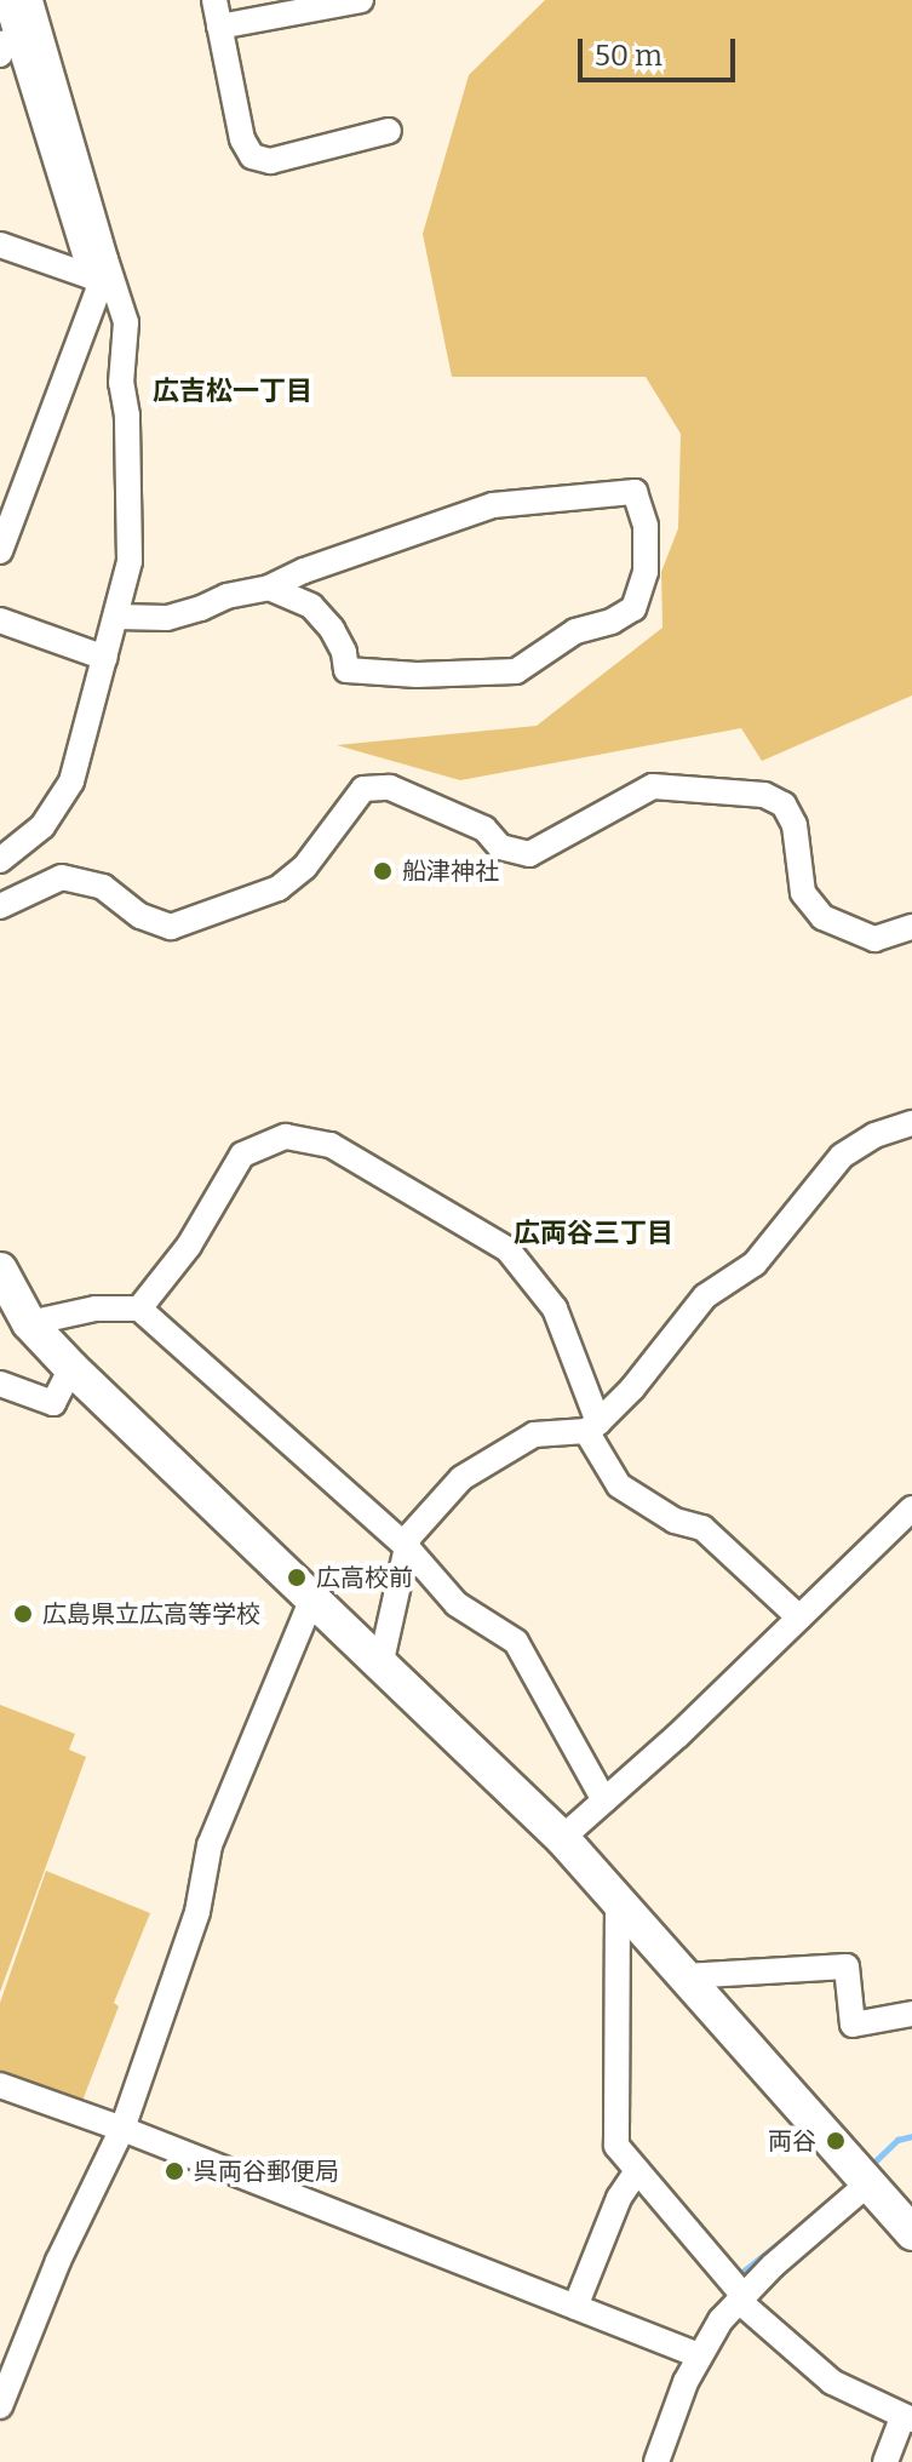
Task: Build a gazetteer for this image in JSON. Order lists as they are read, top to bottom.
{
  "districts": ["広吉松一丁目", "広両谷三丁目"],
  "places": [
    "船津神社",
    "広高校前",
    "広島県立広高等学校",
    "両谷",
    "呉両谷郵便局"
  ],
  "scale_bar": "50 m"
}
